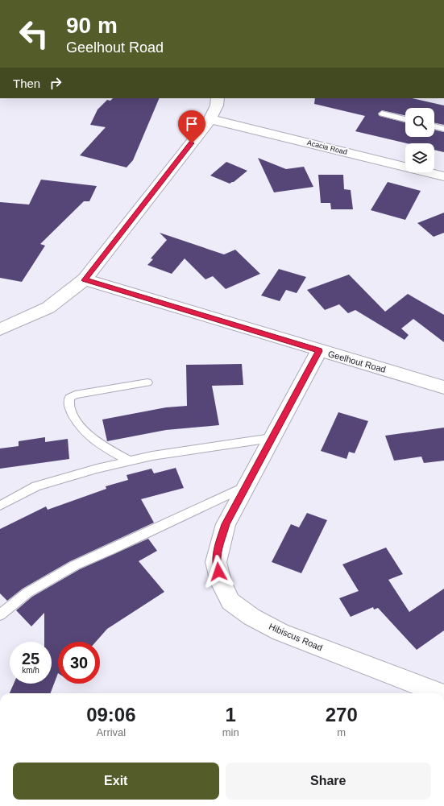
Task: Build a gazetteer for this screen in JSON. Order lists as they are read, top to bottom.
{
  "streets": {
    "street": ["Acacia Road", "Geelhout Road", "Hibiscus Road"]
  },
  "crossings": [
    ["Geelhout Road", "Hibiscus Road"]
  ],
  "page": {
    "turn": ["90 m", "Geelhout Road"],
    "then": "Then",
    "speed": "25 km/h",
    "limit": "30",
    "eta": [
      "09:06",
      "Arrival",
      "1",
      "min",
      "270",
      "m"
    ],
    "buttons": ["Exit", "Share"]
  }
}
